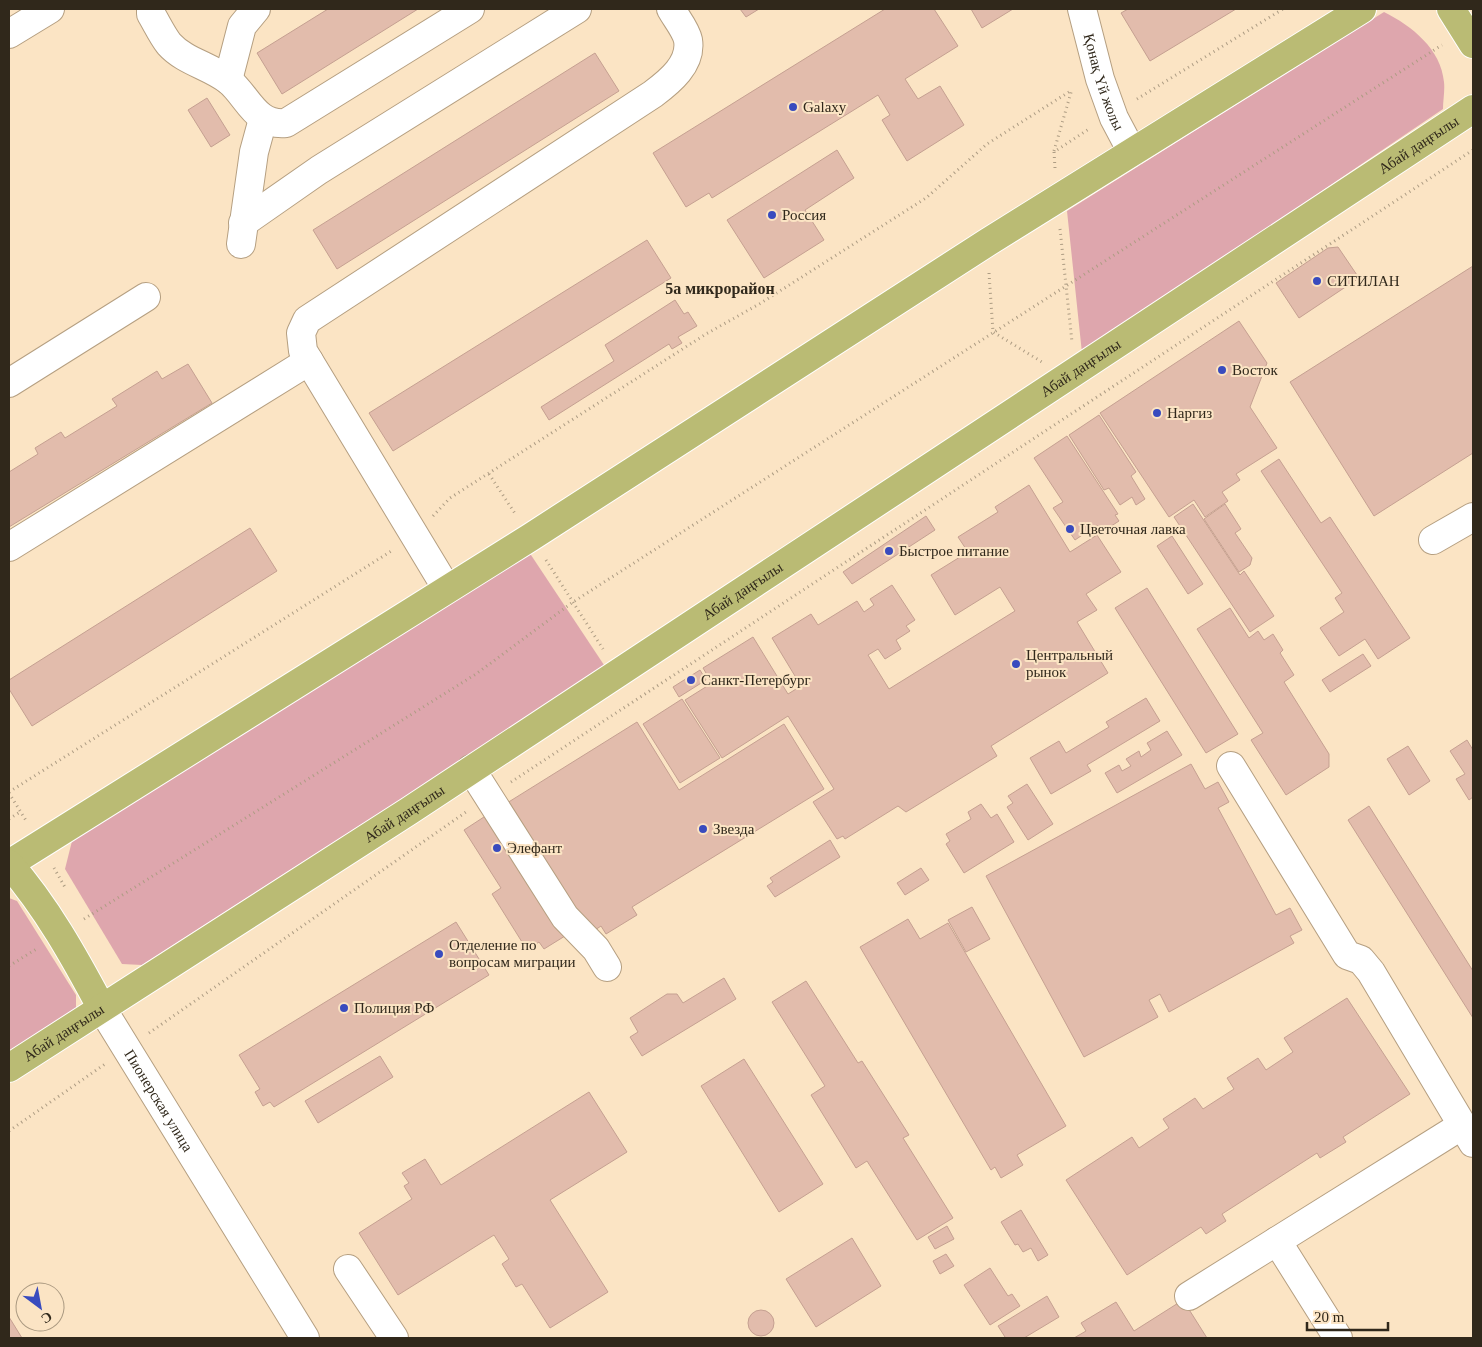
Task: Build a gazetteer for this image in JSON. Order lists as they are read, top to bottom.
{
  "streets": {
    "main road": ["Абай даңғылы", "Пионерская улица"],
    "street": ["Қонақ Үй жолы"]
  },
  "crossings": [
    ["Абай даңғылы", "Пионерская улица"]
  ],
  "districts": ["5а микрорайон"],
  "places": [
    "Galaxy",
    "Россия",
    "СИТИЛАН",
    "Восток",
    "Наргиз",
    "Цветочная лавка",
    "Быстрое питание",
    "Центральный рынок",
    "Санкт-Петербург",
    "Звезда",
    "Элефант",
    "Отделение по вопросам миграции",
    "Полиция РФ"
  ],
  "scale_bar": "20 m",
  "north": "bottom right"
}
